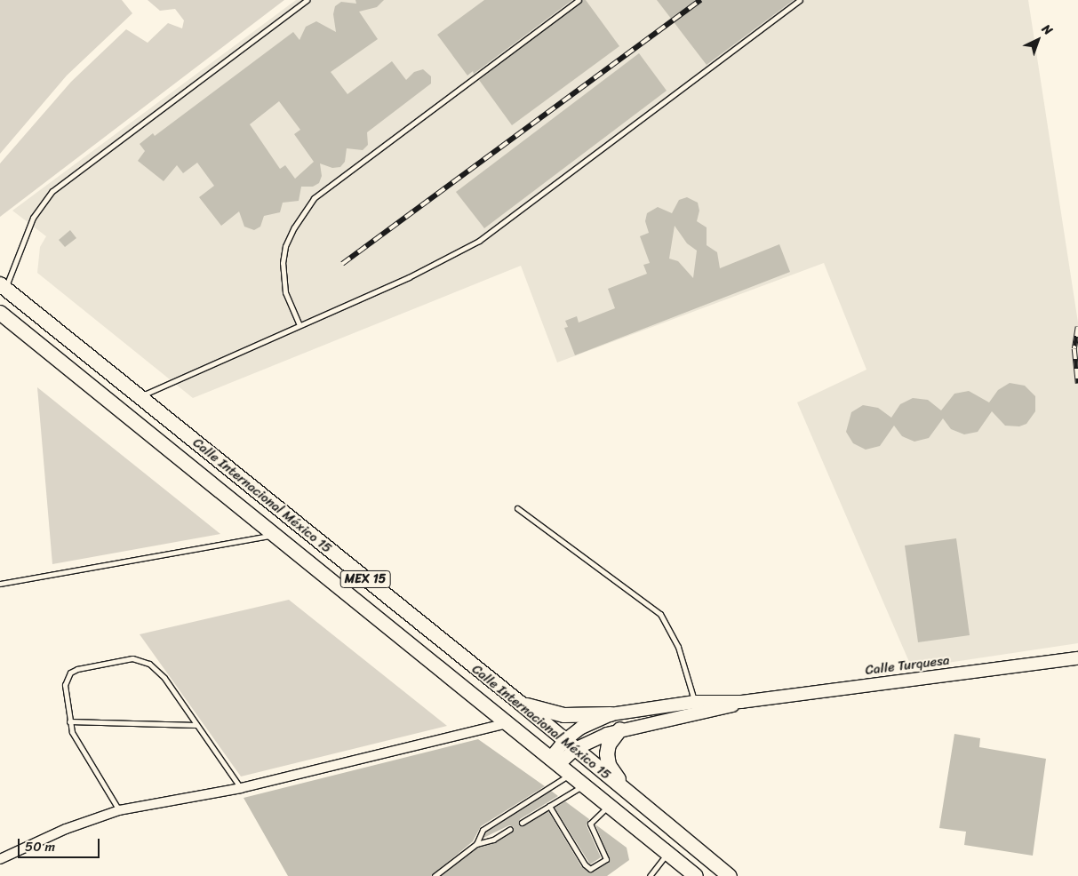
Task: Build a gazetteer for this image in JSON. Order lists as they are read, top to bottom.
{
  "streets": {
    "main road": ["Calle Internacional México 15", "MEX 15"],
    "street": ["Calle Turquesa"]
  },
  "crossings": [
    ["Calle Internacional México 15", "Calle Turquesa"]
  ],
  "scale_bar": "50 m",
  "north": "top right"
}
